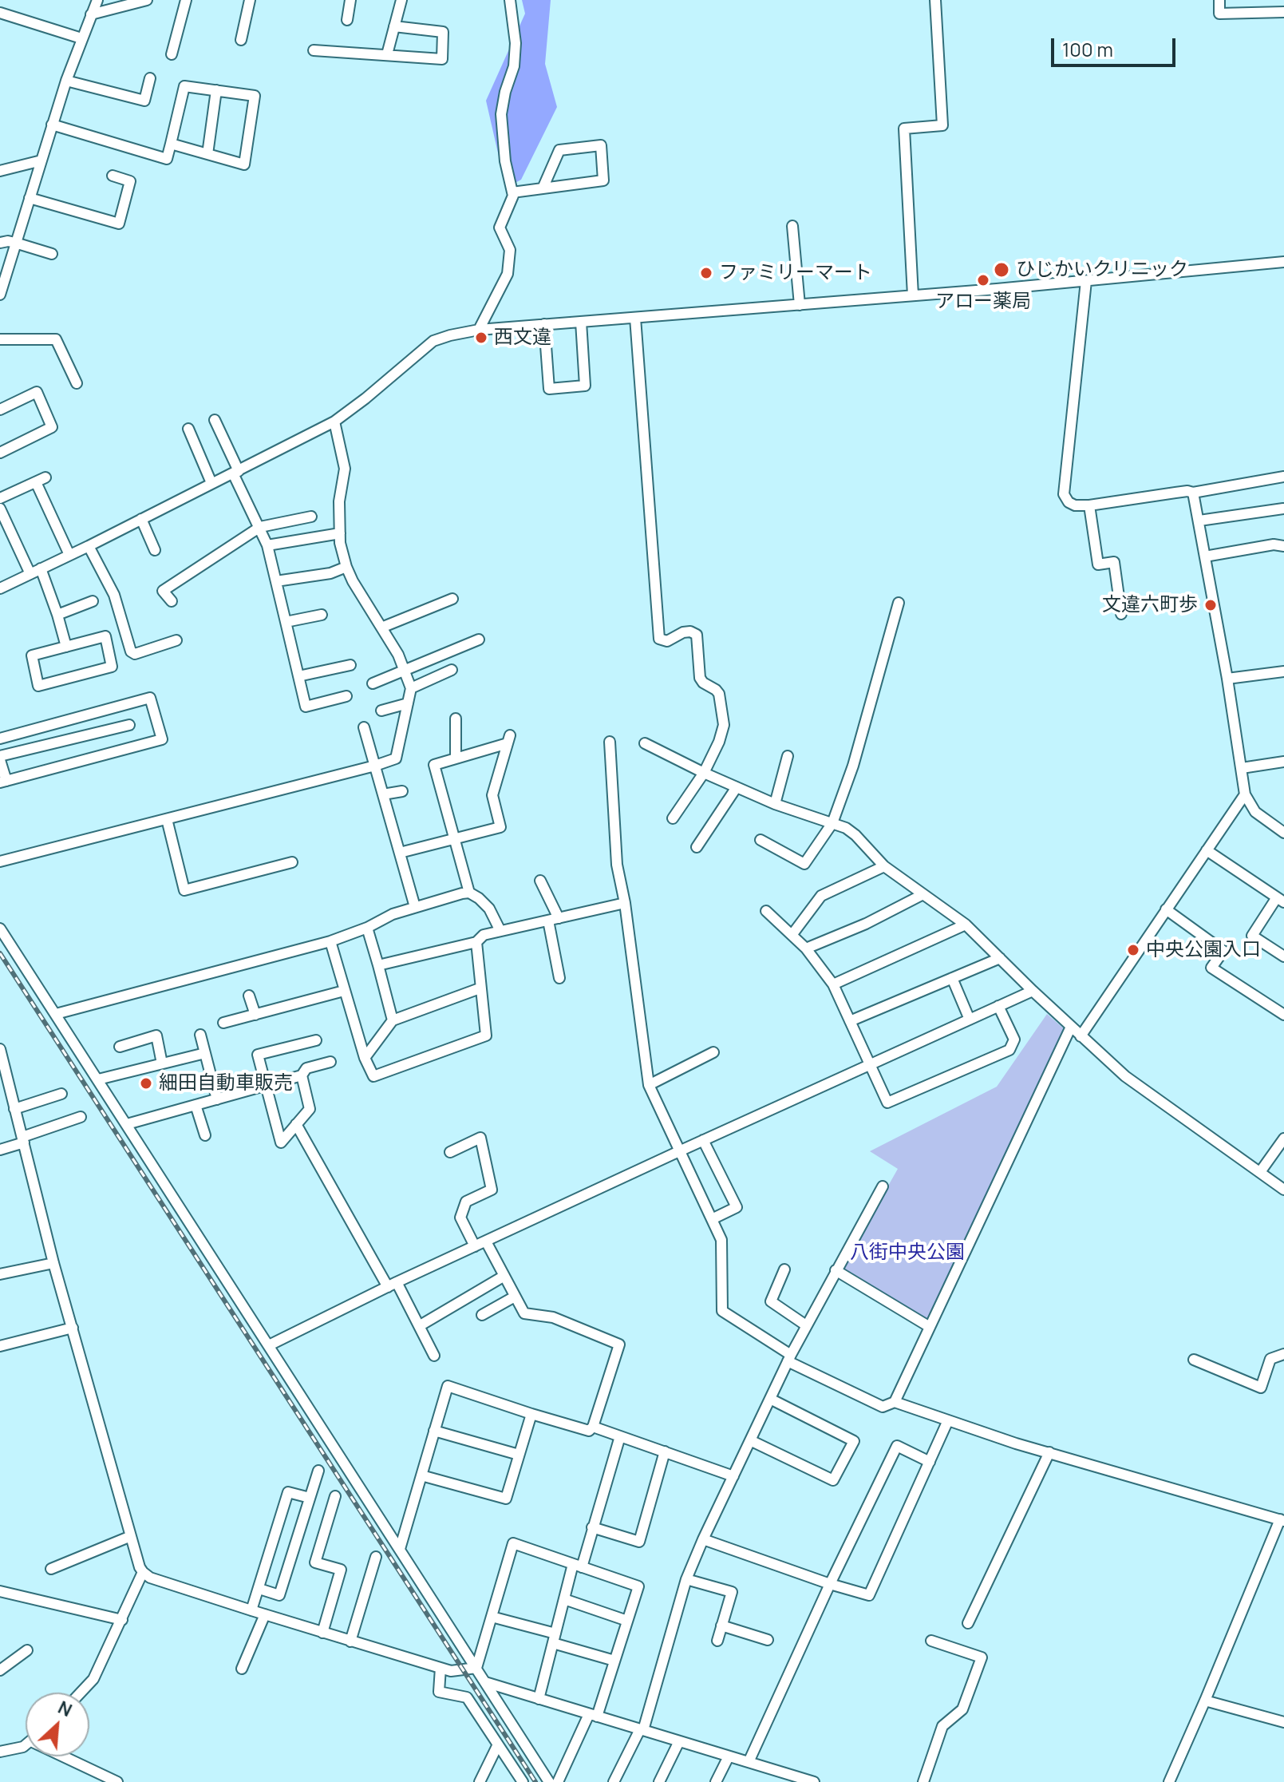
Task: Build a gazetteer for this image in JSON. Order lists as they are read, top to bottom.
{
  "parks": ["八街中央公園"],
  "places": [
    "ひじかいクリニック",
    "ファミリーマート",
    "アロー薬局",
    "西文違",
    "文違六町歩",
    "中央公園入口",
    "細田自動車販売"
  ],
  "scale_bar": "100 m",
  "north": "top right"
}
